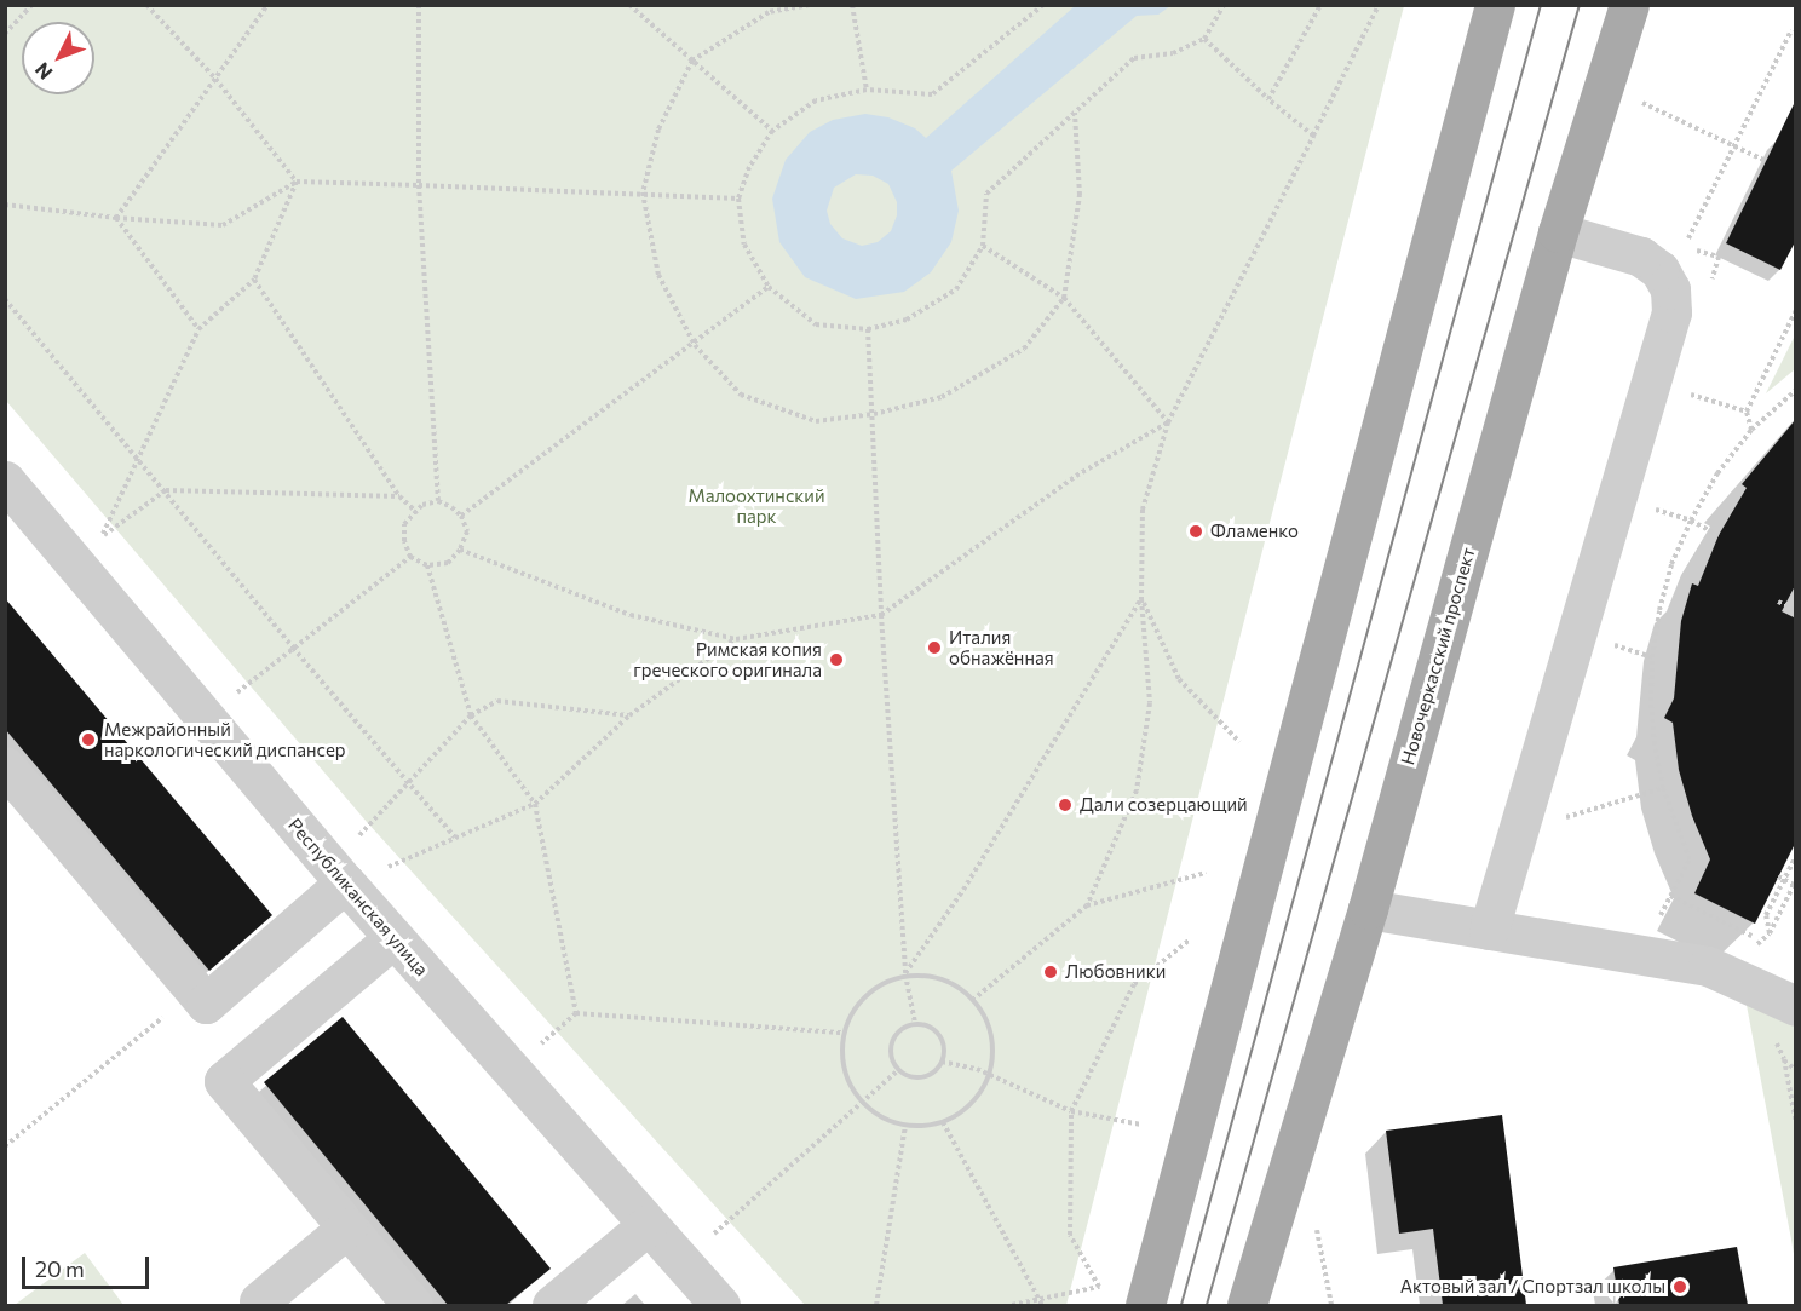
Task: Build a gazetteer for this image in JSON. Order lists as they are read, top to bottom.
{
  "streets": {
    "main road": ["Новочеркасский проспект"],
    "street": ["Республиканская улица"]
  },
  "parks": ["Малоохтинский парк"],
  "places": [
    "Фламенко",
    "Италия обнажённая",
    "Римская копия греческого оригинала",
    "Межрайонный наркологический диспансер",
    "Дали созерцающий",
    "Любовники",
    "Актовый зал / Спортзал школы"
  ],
  "scale_bar": "20 m",
  "north": "bottom left"
}
